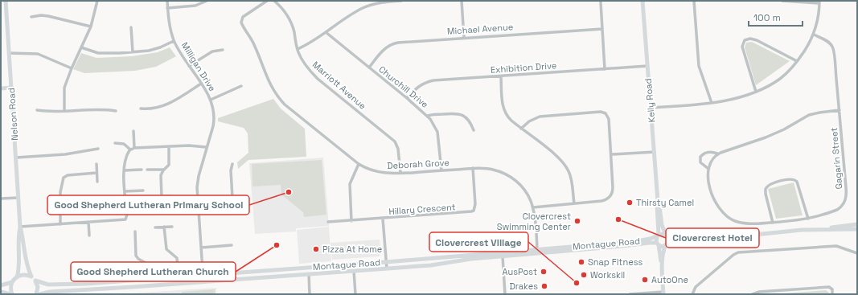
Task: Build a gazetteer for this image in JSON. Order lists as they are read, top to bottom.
{
  "streets": {
    "main road": ["Kelly Road", "Nelson Road", "Montague Road"],
    "street": [
      "Michael Avenue",
      "Milligan Drive",
      "Exhibition Drive",
      "Marriott Avenue",
      "Churchill Drive",
      "Gagarin Street",
      "Deborah Grove",
      "Hillary Crescent"
    ]
  },
  "crossings": [
    ["Michael Avenue", "Churchill Drive"],
    ["Milligan Drive", "Montague Road"],
    ["Exhibition Drive", "Churchill Drive"],
    ["Exhibition Drive", "Kelly Road"],
    ["Marriott Avenue", "Deborah Grove"],
    ["Churchill Drive", "Deborah Grove"],
    ["Kelly Road", "Montague Road"],
    ["Deborah Grove", "Hillary Crescent"],
    ["Deborah Grove", "Montague Road"]
  ],
  "places": [
    "Good Shepherd Lutheran Primary School",
    "Thirsty Camel",
    "Clovercrest Hotel",
    "Clovercrest Swimming Center",
    "Good Shepherd Lutheran Church",
    "Pizza At Home",
    "Snap Fitness",
    "AusPost",
    "Workskil",
    "AutoOne",
    "Clovercrest Village",
    "Drakes"
  ],
  "scale_bar": "100 m"
}
